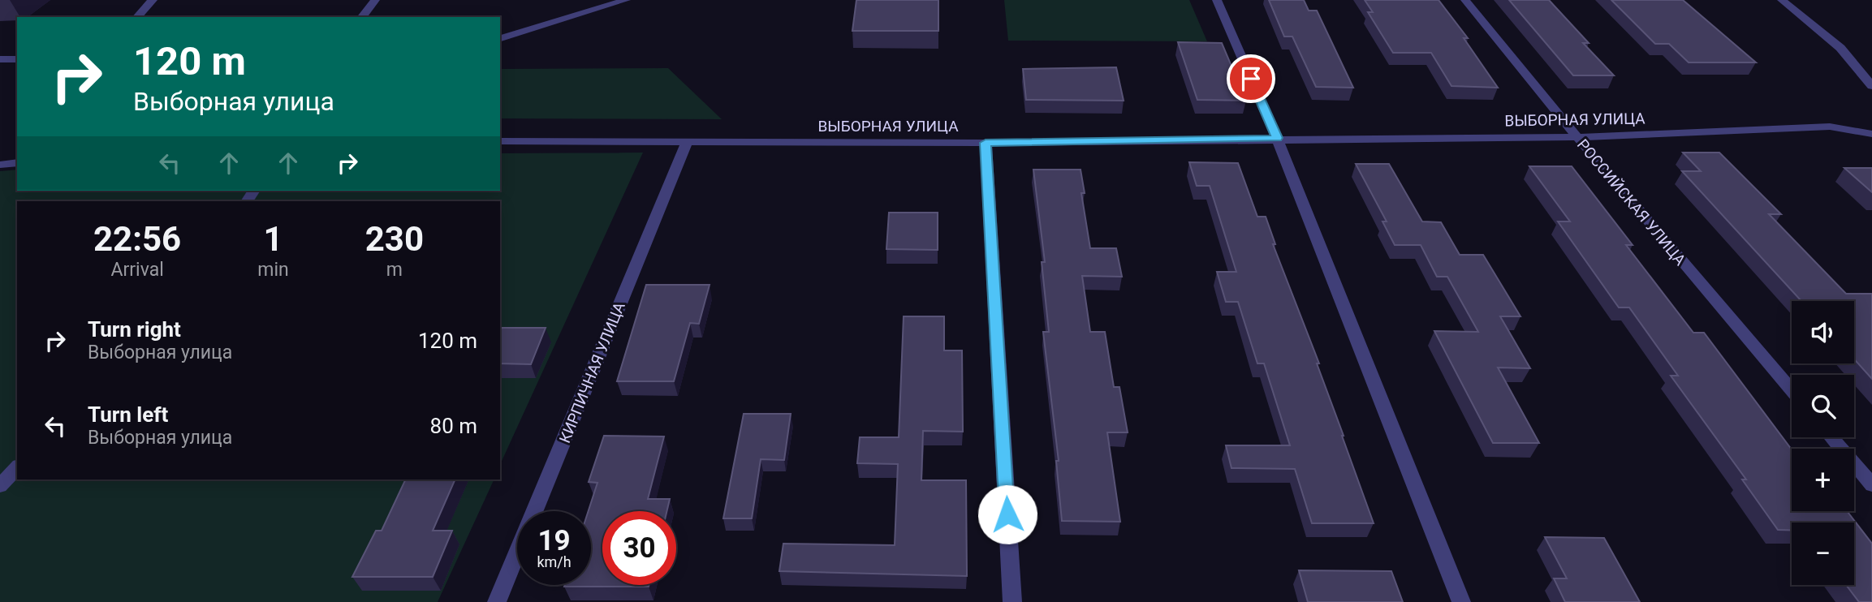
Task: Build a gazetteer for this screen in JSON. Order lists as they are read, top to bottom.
{
  "streets": {
    "street": ["ВЫБОРНАЯ УЛИЦА", "РОССИЙСКАЯ УЛИЦА", "КИРПИЧНАЯ УЛИЦА"]
  },
  "crossings": [
    ["ВЫБОРНАЯ УЛИЦА", "РОССИЙСКАЯ УЛИЦА"],
    ["ВЫБОРНАЯ УЛИЦА", "КИРПИЧНАЯ УЛИЦА"]
  ],
  "page": {
    "turn": ["120 m", "Выборная улица"],
    "eta": [
      "22:56",
      "Arrival",
      "1",
      "min",
      "230",
      "m"
    ],
    "list": [
      {
        "name": "Turn right",
        "note": "Выборная улица",
        "value": "120 m"
      },
      {
        "name": "Turn left",
        "note": "Выборная улица",
        "value": "80 m"
      }
    ],
    "map_buttons": ["+", "−"],
    "speed": "19 km/h",
    "limit": "30"
  }
}
